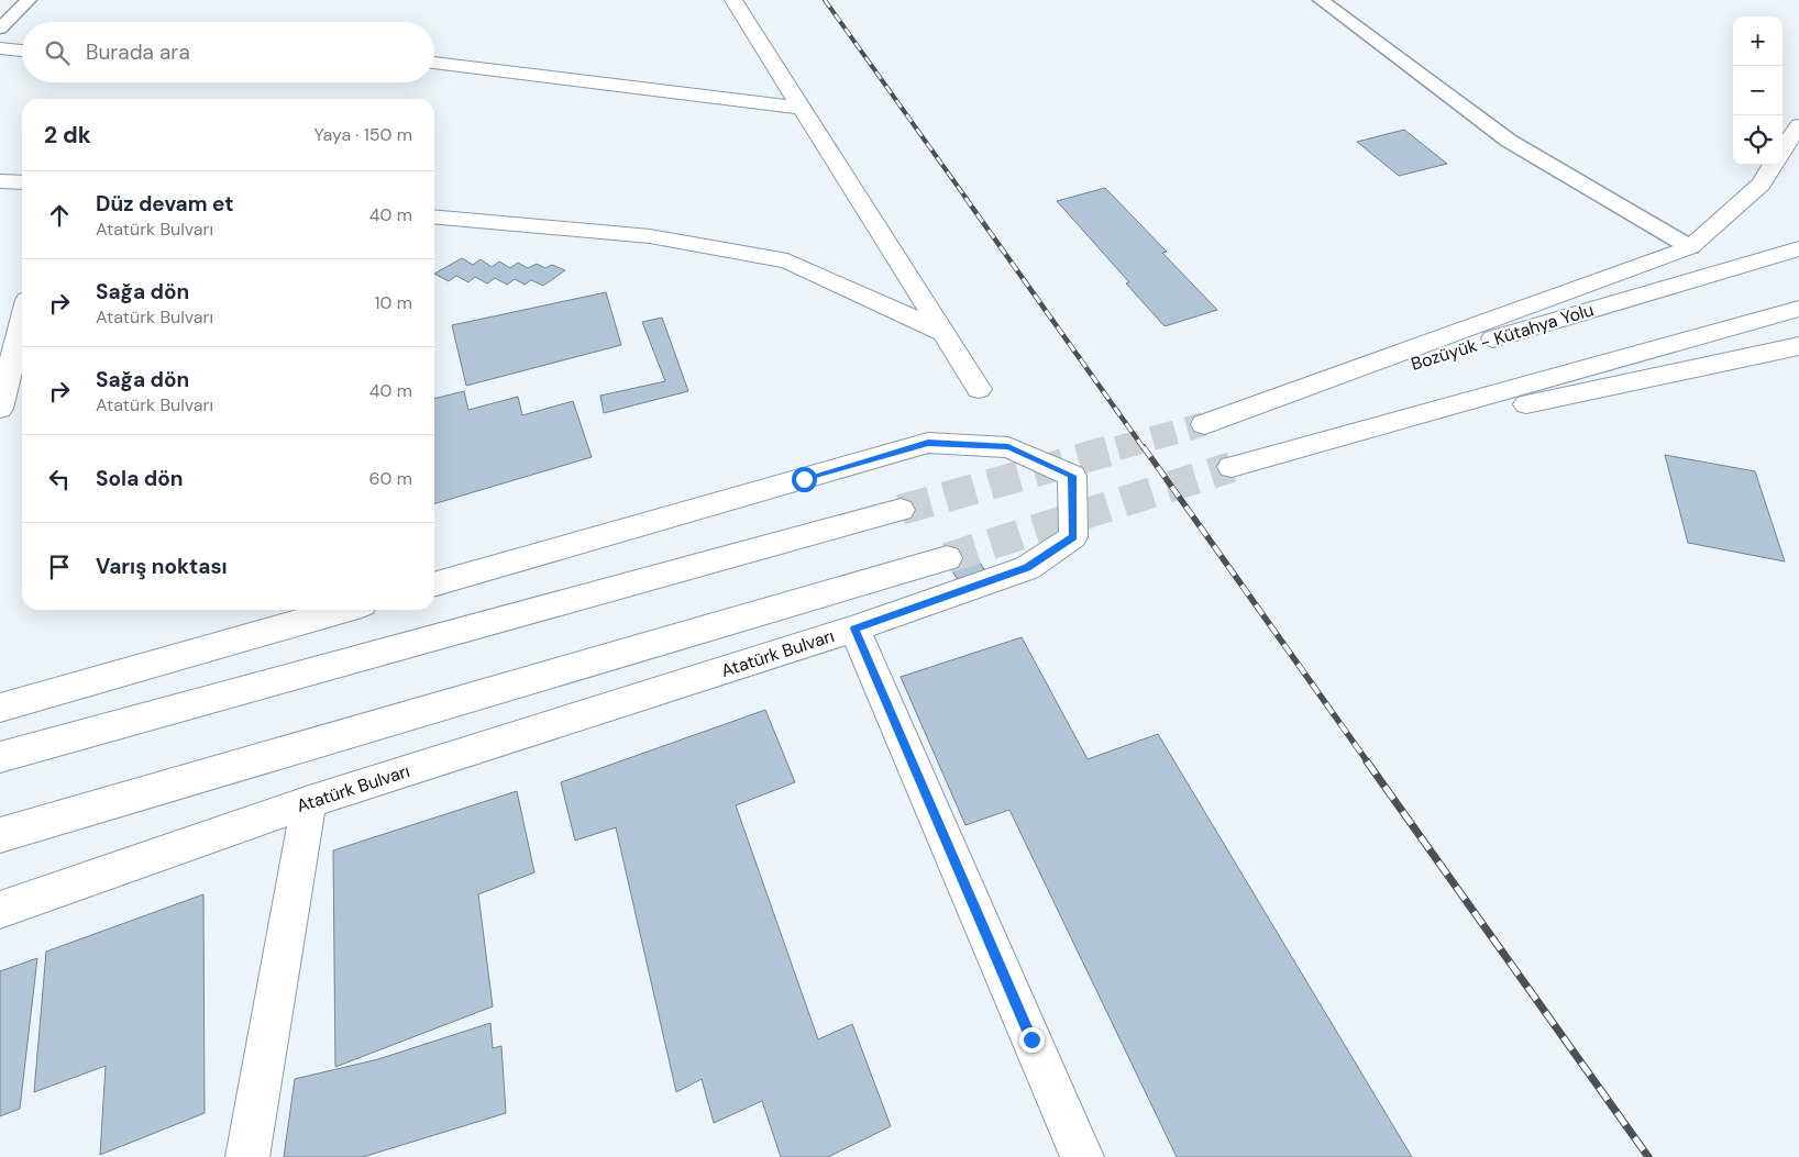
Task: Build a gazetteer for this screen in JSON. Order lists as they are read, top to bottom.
{
  "streets": {
    "main road": ["Bozüyük - Kütahya Yolu", "Atatürk Bulvarı"]
  },
  "page": {
    "map_buttons": ["+", "−"],
    "search": "Burada ara",
    "heading": ["2 dk", "Yaya · 150 m"],
    "list": [
      ["Düz devam et", "Atatürk Bulvarı", "40 m"],
      ["Sağa dön", "Atatürk Bulvarı", "10 m"],
      ["Sağa dön", "Atatürk Bulvarı", "40 m"],
      ["Sola dön", "60 m"],
      "Varış noktası"
    ]
  }
}
